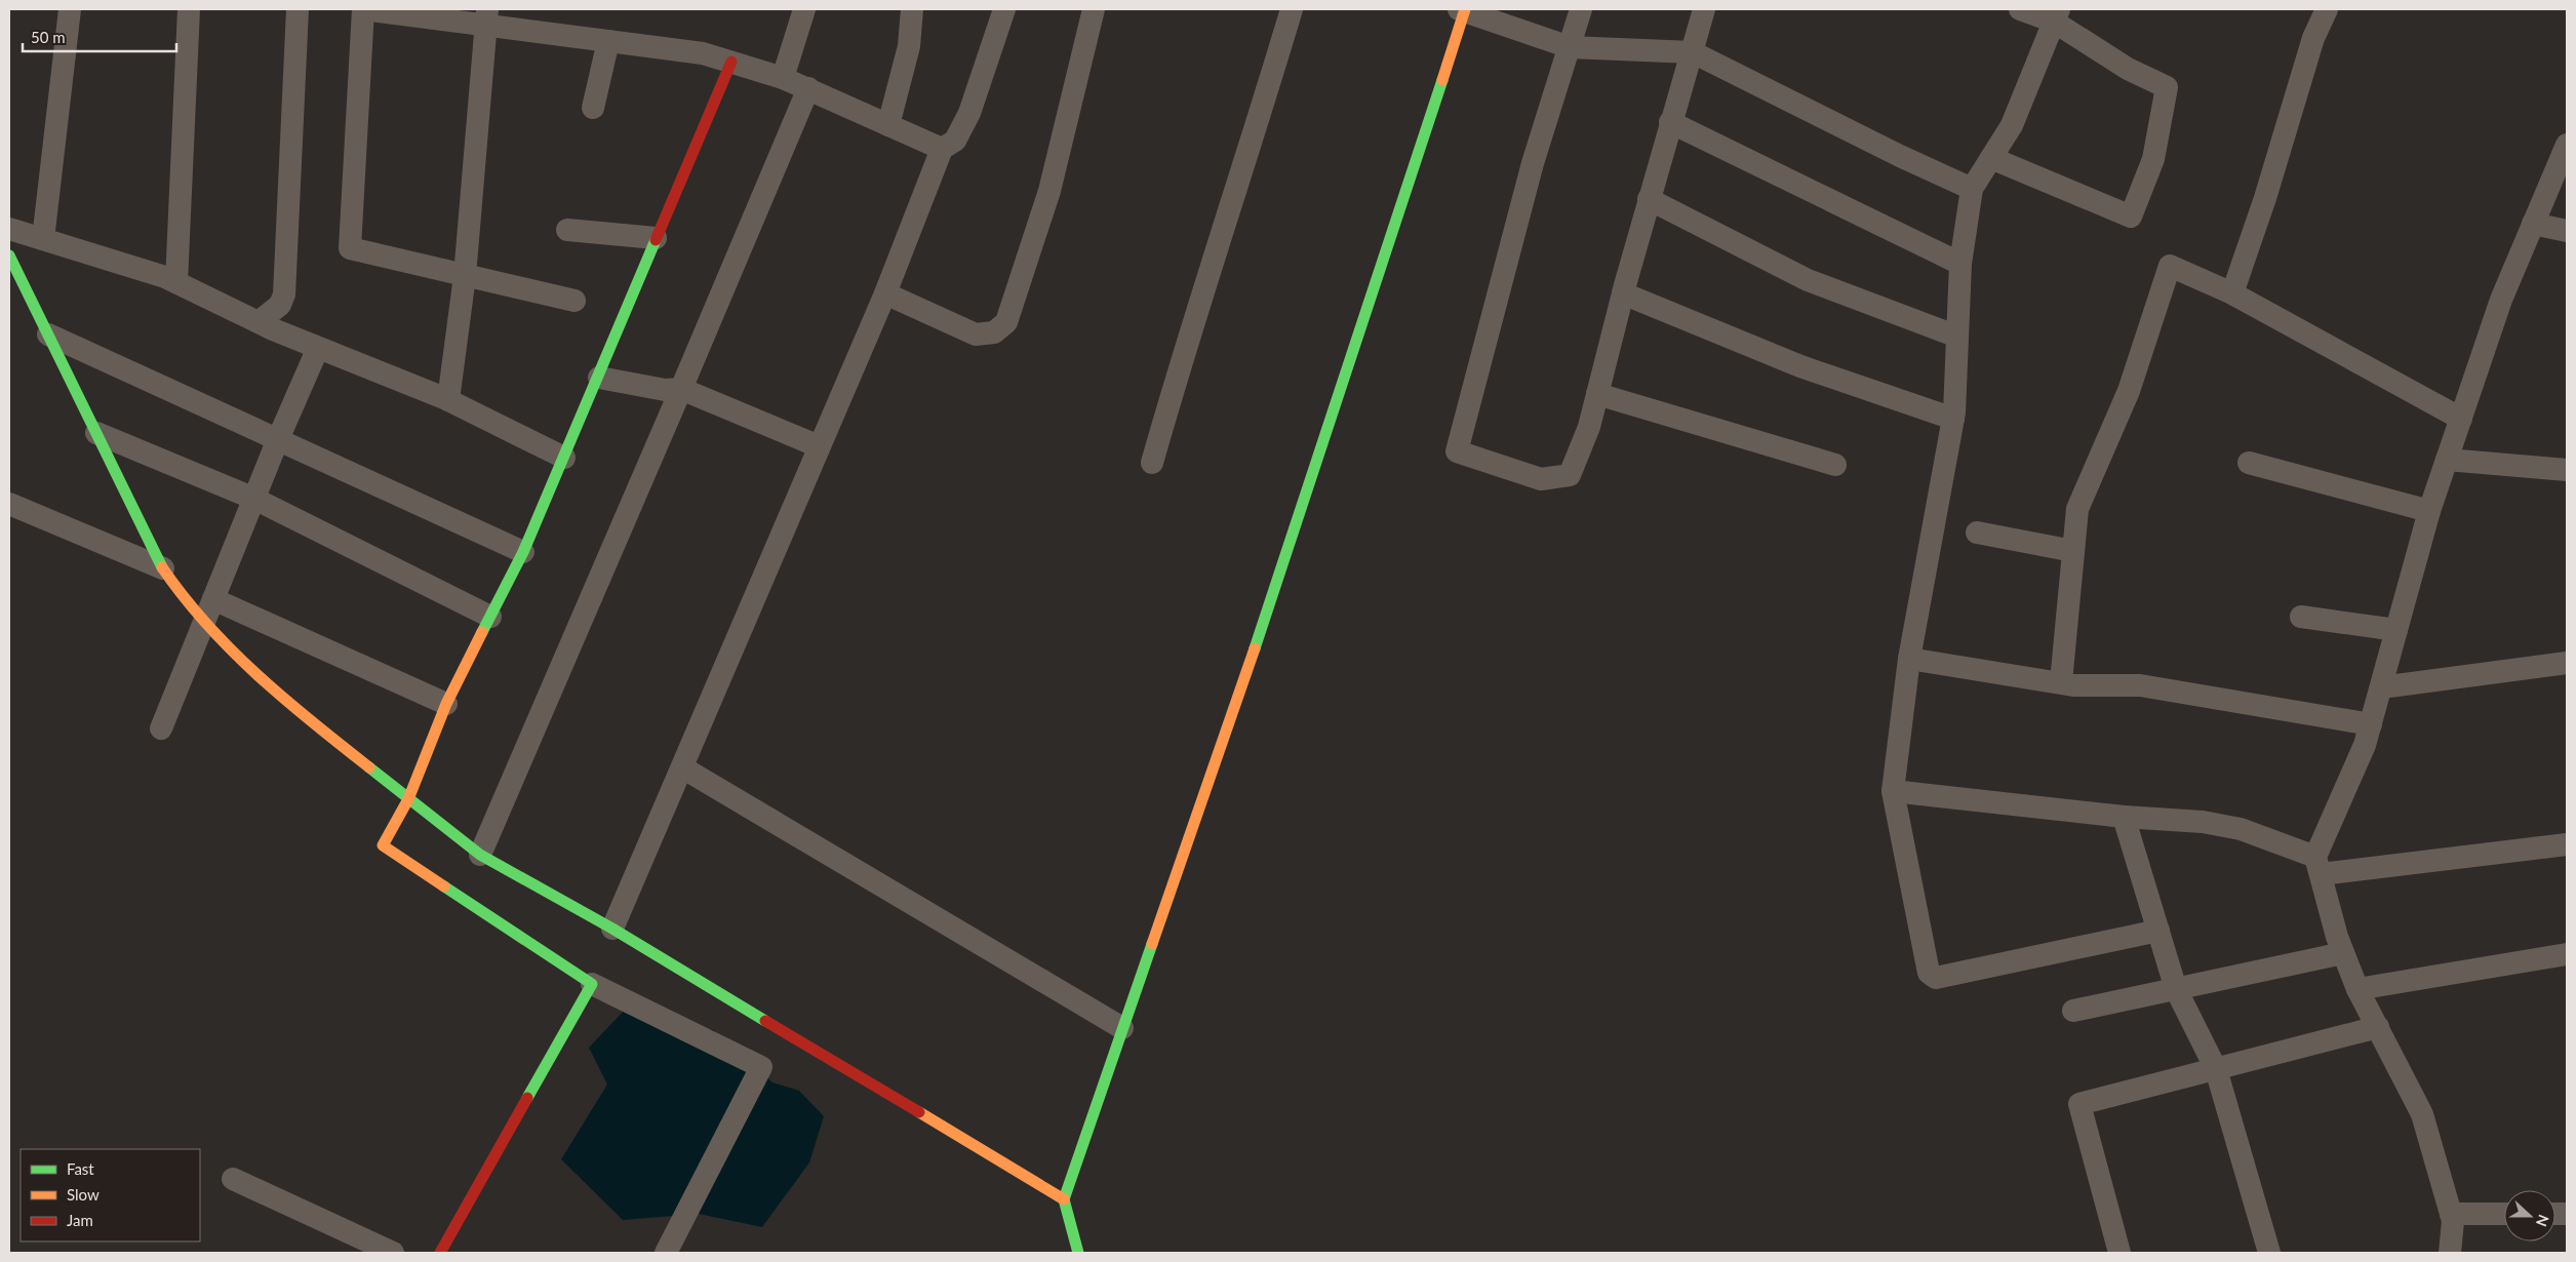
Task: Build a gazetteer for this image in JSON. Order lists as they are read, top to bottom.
{
  "legend": ["Fast", "Slow", "Jam"],
  "scale_bar": "50 m",
  "north": "right"
}
